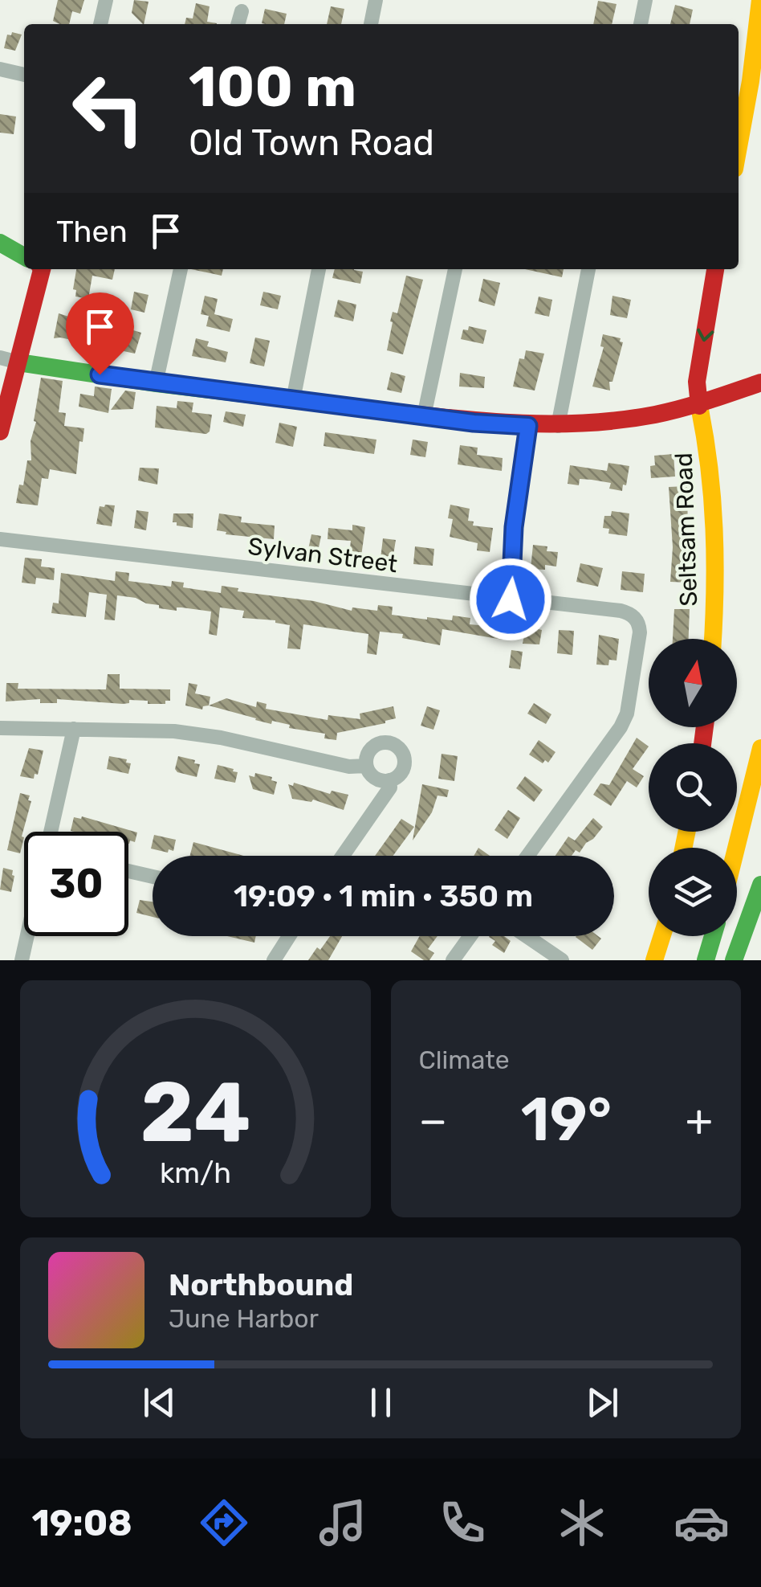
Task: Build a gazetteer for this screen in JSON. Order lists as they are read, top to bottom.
{
  "streets": {
    "main road": ["Seltsam Road"],
    "street": ["Sylvan Street"]
  },
  "one_way": ["Seltsam Road"],
  "north": "top",
  "page": {
    "turn": ["100 m", "Old Town Road"],
    "then": "Then",
    "limit": "30",
    "trip": "19:09 · 1 min · 350 m",
    "tile": "Climate",
    "heat": ["−", "19°", "+"],
    "song": ["Northbound", "June Harbor"],
    "tabs": "19:08",
    "gauge": ["24", "km/h"]
  }
}
